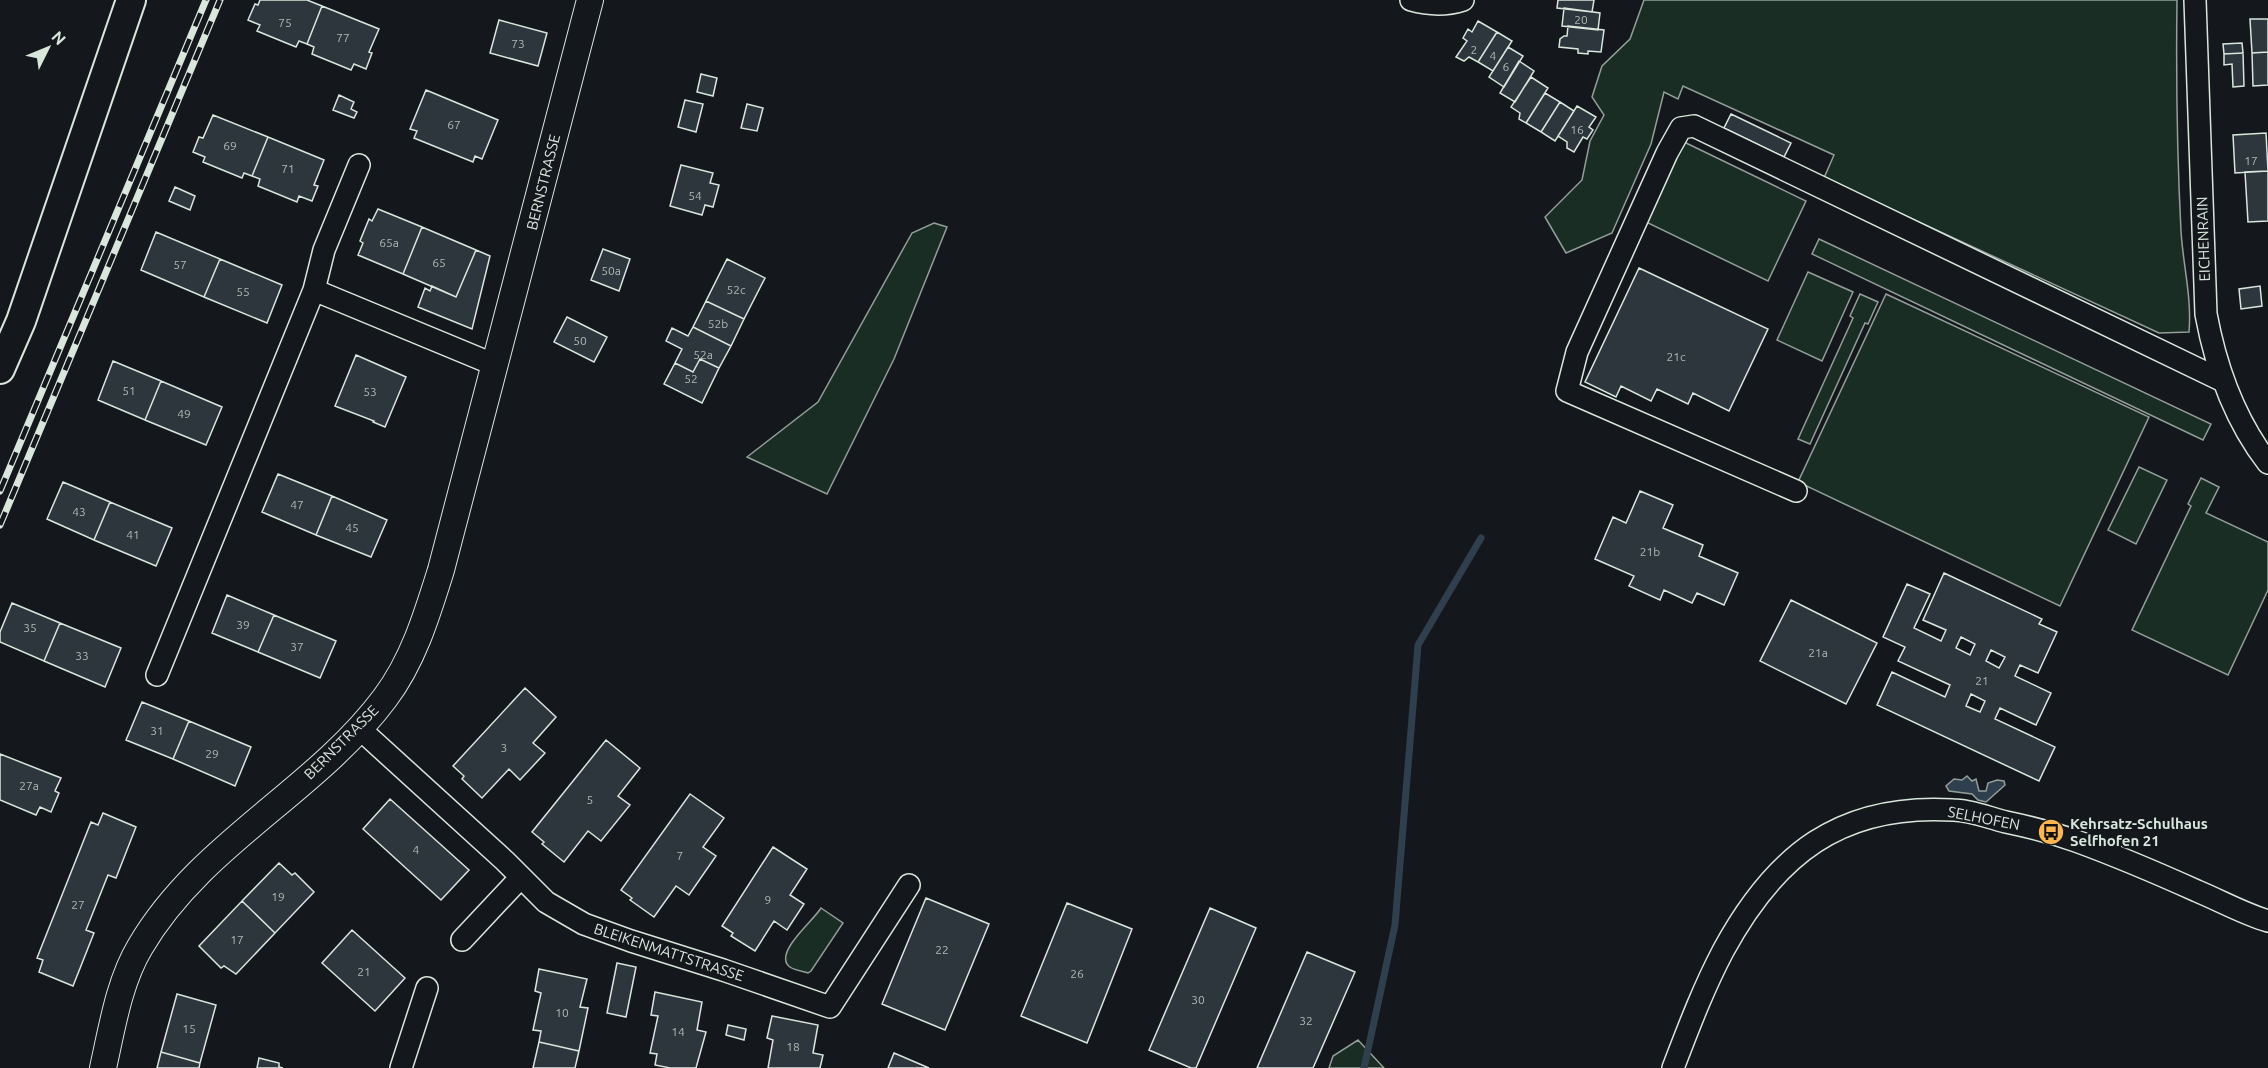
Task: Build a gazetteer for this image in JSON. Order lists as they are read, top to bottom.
{
  "streets": {
    "street": [
      "BERNSTRASSE",
      "EICHENRAIN",
      "SELHOFEN",
      "BLEIKENMATTSTRASSE"
    ]
  },
  "crossings": [
    ["BERNSTRASSE", "BLEIKENMATTSTRASSE"]
  ],
  "places": {
    "bus stop": ["Kehrsatz-Schulhaus Selfhofen 21"]
  },
  "house_numbers": [
    "20",
    "75",
    "77",
    "73",
    "2",
    "4",
    "6",
    "67",
    "16",
    "69",
    "17",
    "71",
    "54",
    "65a",
    "65",
    "57",
    "50a",
    "52c",
    "55",
    "52b",
    "50",
    "52a",
    "21c",
    "52",
    "51",
    "53",
    "49",
    "47",
    "43",
    "45",
    "41",
    "21b",
    "39",
    "35",
    "37",
    "21a",
    "33",
    "21",
    "31",
    "3",
    "29",
    "27a",
    "5",
    "4",
    "7",
    "19",
    "9",
    "27",
    "17",
    "22",
    "21",
    "26",
    "30",
    "10",
    "32",
    "15",
    "14",
    "18"
  ],
  "north": "top right"
}
